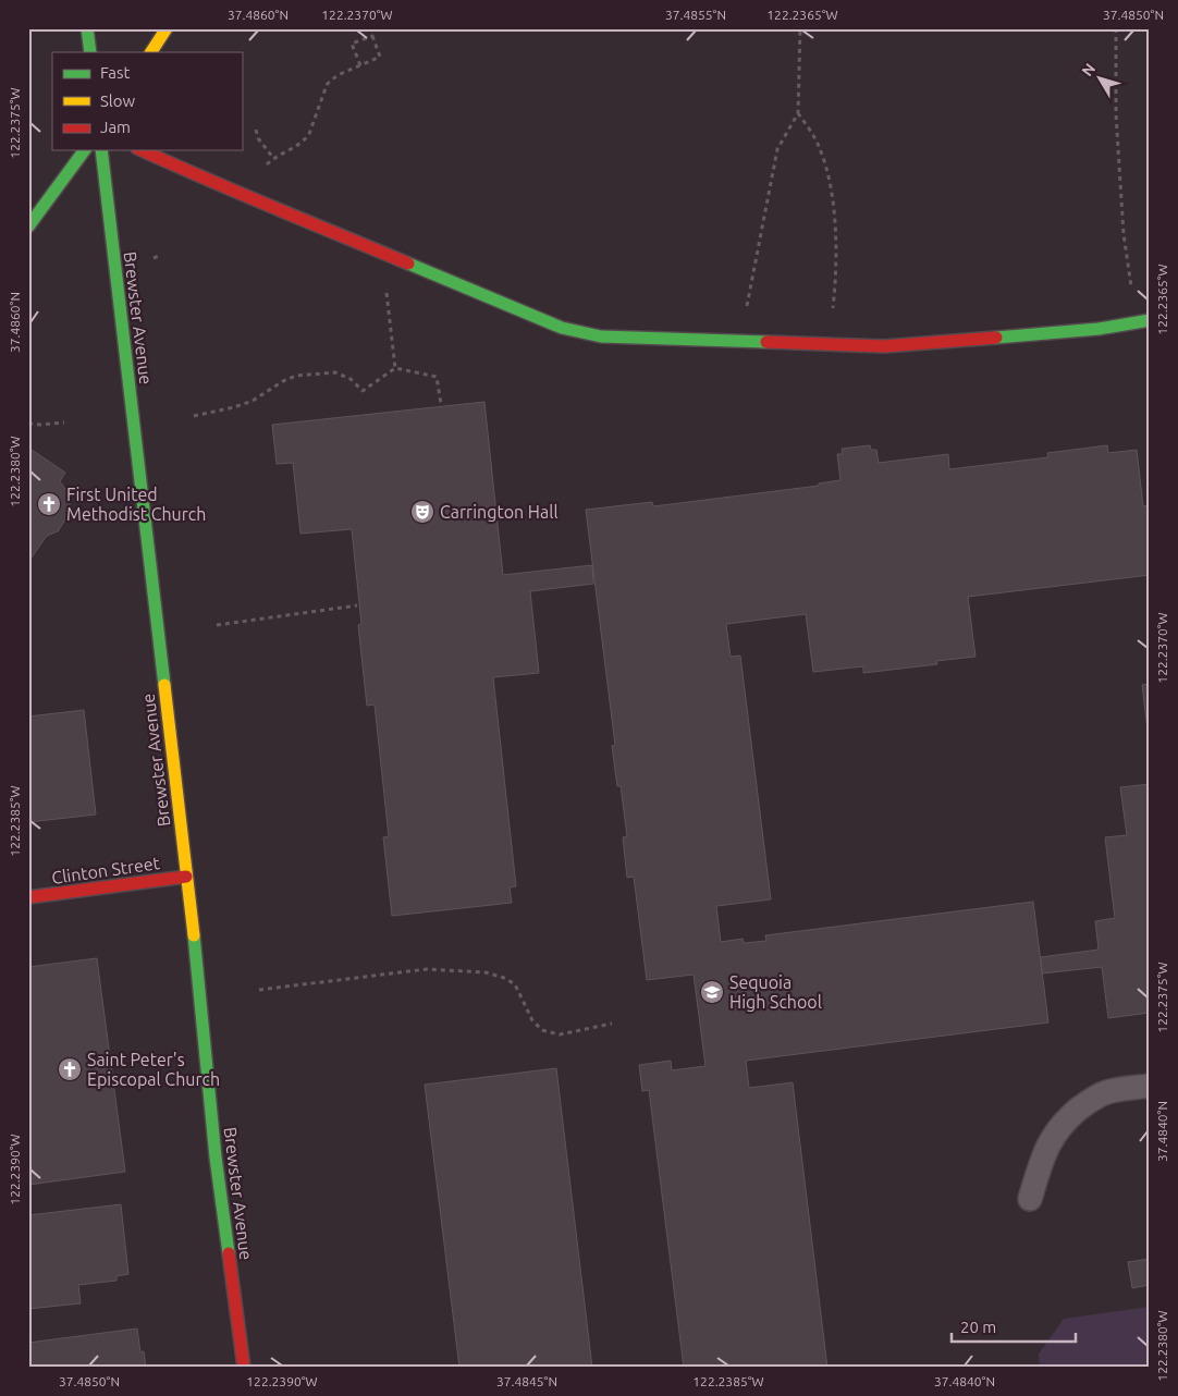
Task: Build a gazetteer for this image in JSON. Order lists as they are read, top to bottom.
{
  "streets": {
    "street": ["Brewster Avenue", "Clinton Street"]
  },
  "crossings": [
    ["Brewster Avenue", "Clinton Street"]
  ],
  "places": {
    "church": ["First United Methodist Church", "Saint Peter's Episcopal Church"],
    "theatre": ["Carrington Hall"],
    "school or university": ["Sequoia High School"]
  },
  "legend": ["Fast", "Slow", "Jam"],
  "scale_bar": "20 m",
  "north": "top left",
  "coordinates": [
    "37.4860°N",
    "122.2370°W",
    "37.4855°N",
    "122.2365°W",
    "37.4850°N",
    "122.2375°W",
    "122.2380°W",
    "122.2385°W",
    "37.4840°N",
    "122.2390°W",
    "37.4845°N"
  ]
}
